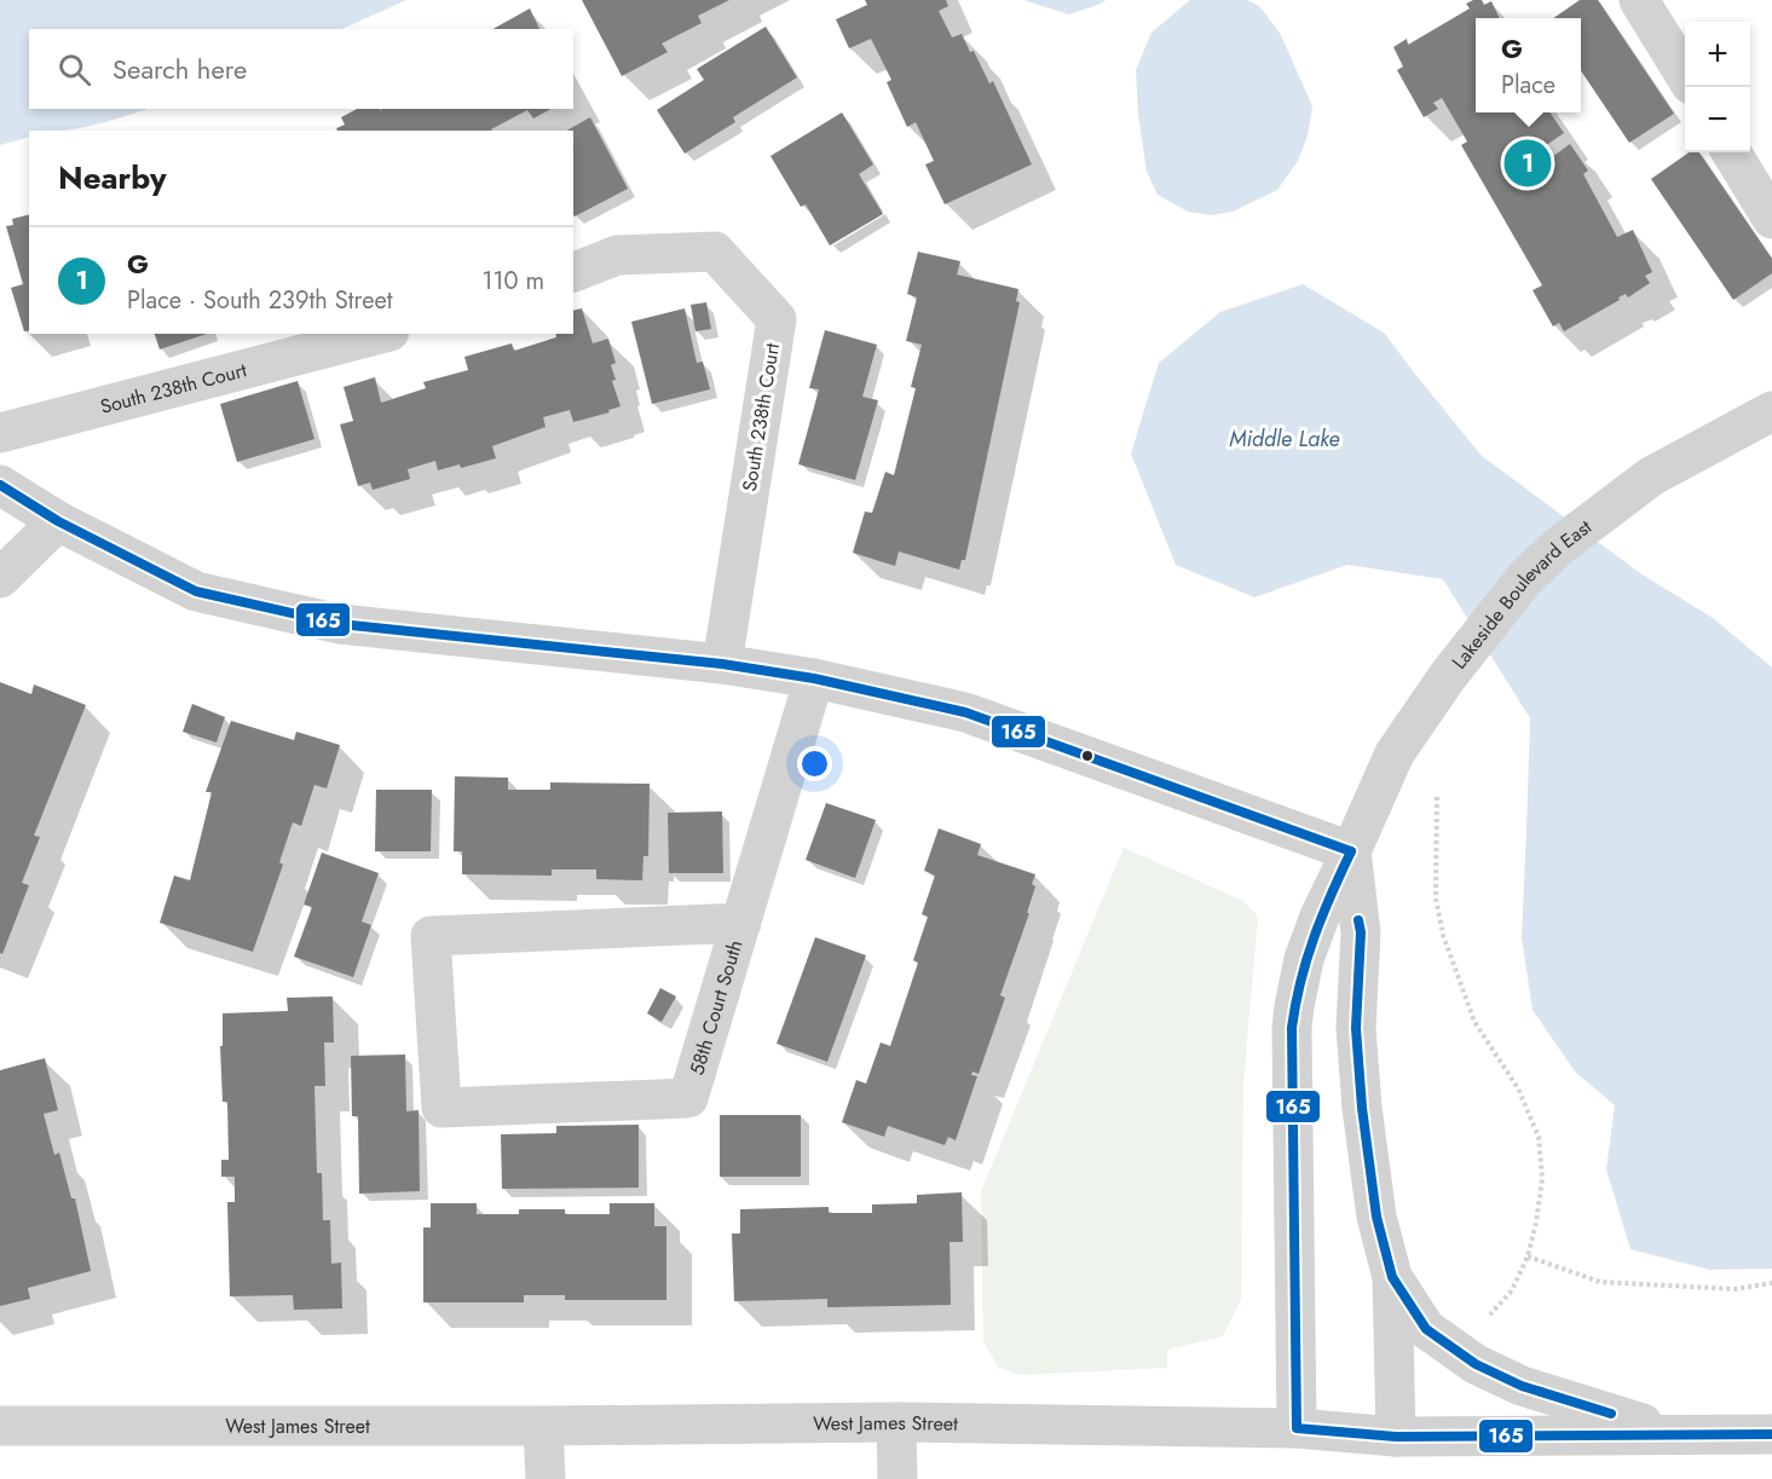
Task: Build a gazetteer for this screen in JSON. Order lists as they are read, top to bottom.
{
  "streets": {
    "street": [
      "South 238th Court",
      "Lakeside Boulevard East",
      "58th Court South",
      "West James Street"
    ]
  },
  "crossings": [
    ["Lakeside Boulevard East", "West James Street"]
  ],
  "water": ["Middle Lake"],
  "lines": ["transit line 165"],
  "page": {
    "popup": ["G", "Place"],
    "map_buttons": ["+", "−"],
    "search": "Search here",
    "heading": "Nearby",
    "pins": "1",
    "list": [
      {
        "mark": "1",
        "name": "G",
        "note": "Place · South 239th Street",
        "value": "110 m"
      }
    ]
  }
}
